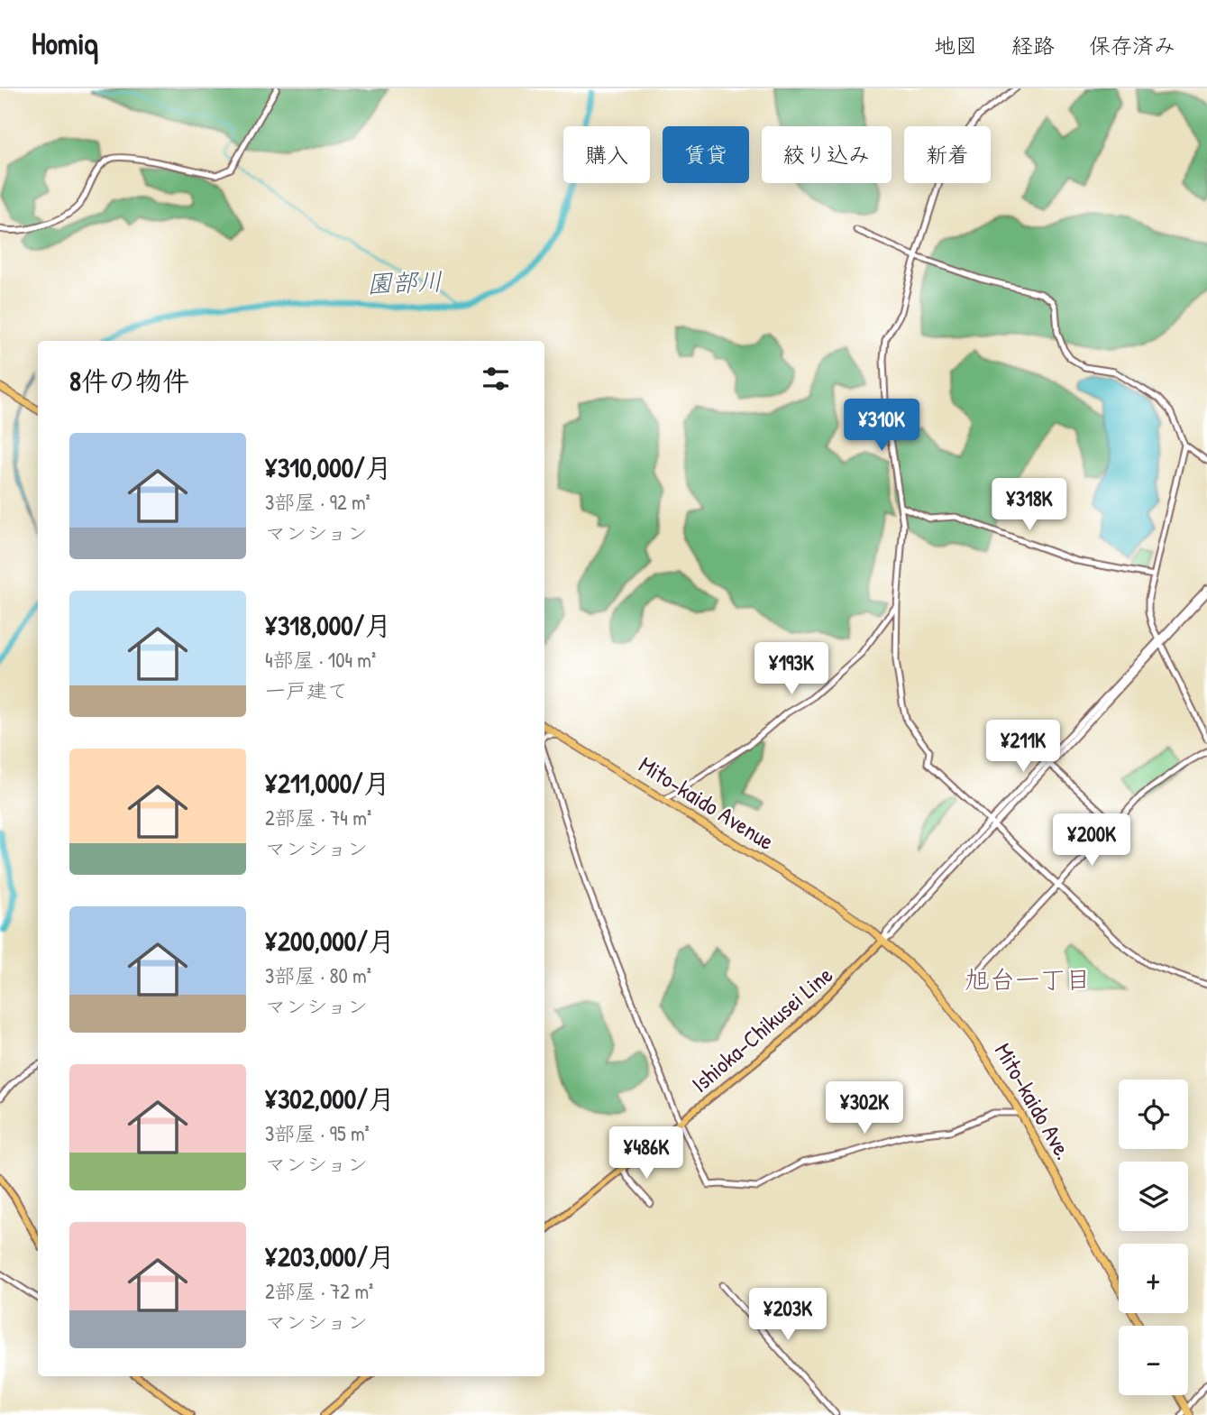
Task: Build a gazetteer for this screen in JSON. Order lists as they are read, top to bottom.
{
  "streets": {
    "highway": ["Mito-kaido Avenue", "Mito-kaido Ave."],
    "main road": ["Ishioka-Chikusei Line"]
  },
  "crossings": [
    ["Mito-kaido Avenue", "Mito-kaido Ave."],
    ["Ishioka-Chikusei Line", "Mito-kaido Ave."]
  ],
  "districts": ["旭台一丁目"],
  "water": ["園部川"],
  "page": {
    "header": "Homiq",
    "nav": ["地図", "経路", "保存済み"],
    "chip": [
      "購入",
      "賃貸",
      "絞り込み",
      "新着"
    ],
    "heading": "8件の物件",
    "price": [
      "¥310K",
      "¥318K",
      "¥193K",
      "¥211K",
      "¥200K",
      "¥302K",
      "¥486K",
      "¥203K"
    ],
    "list": [
      {
        "name": "¥310,000/月",
        "note": "3部屋 · 92 m² · マンション"
      },
      {
        "name": "¥318,000/月",
        "note": "4部屋 · 104 m² · 一戸建て"
      },
      {
        "name": "¥211,000/月",
        "note": "2部屋 · 74 m² · マンション"
      },
      {
        "name": "¥200,000/月",
        "note": "3部屋 · 80 m² · マンション"
      },
      {
        "name": "¥302,000/月",
        "note": "3部屋 · 95 m² · マンション"
      },
      {
        "name": "¥203,000/月",
        "note": "2部屋 · 72 m² · マンション"
      }
    ],
    "map_buttons": ["+", "−"]
  }
}
